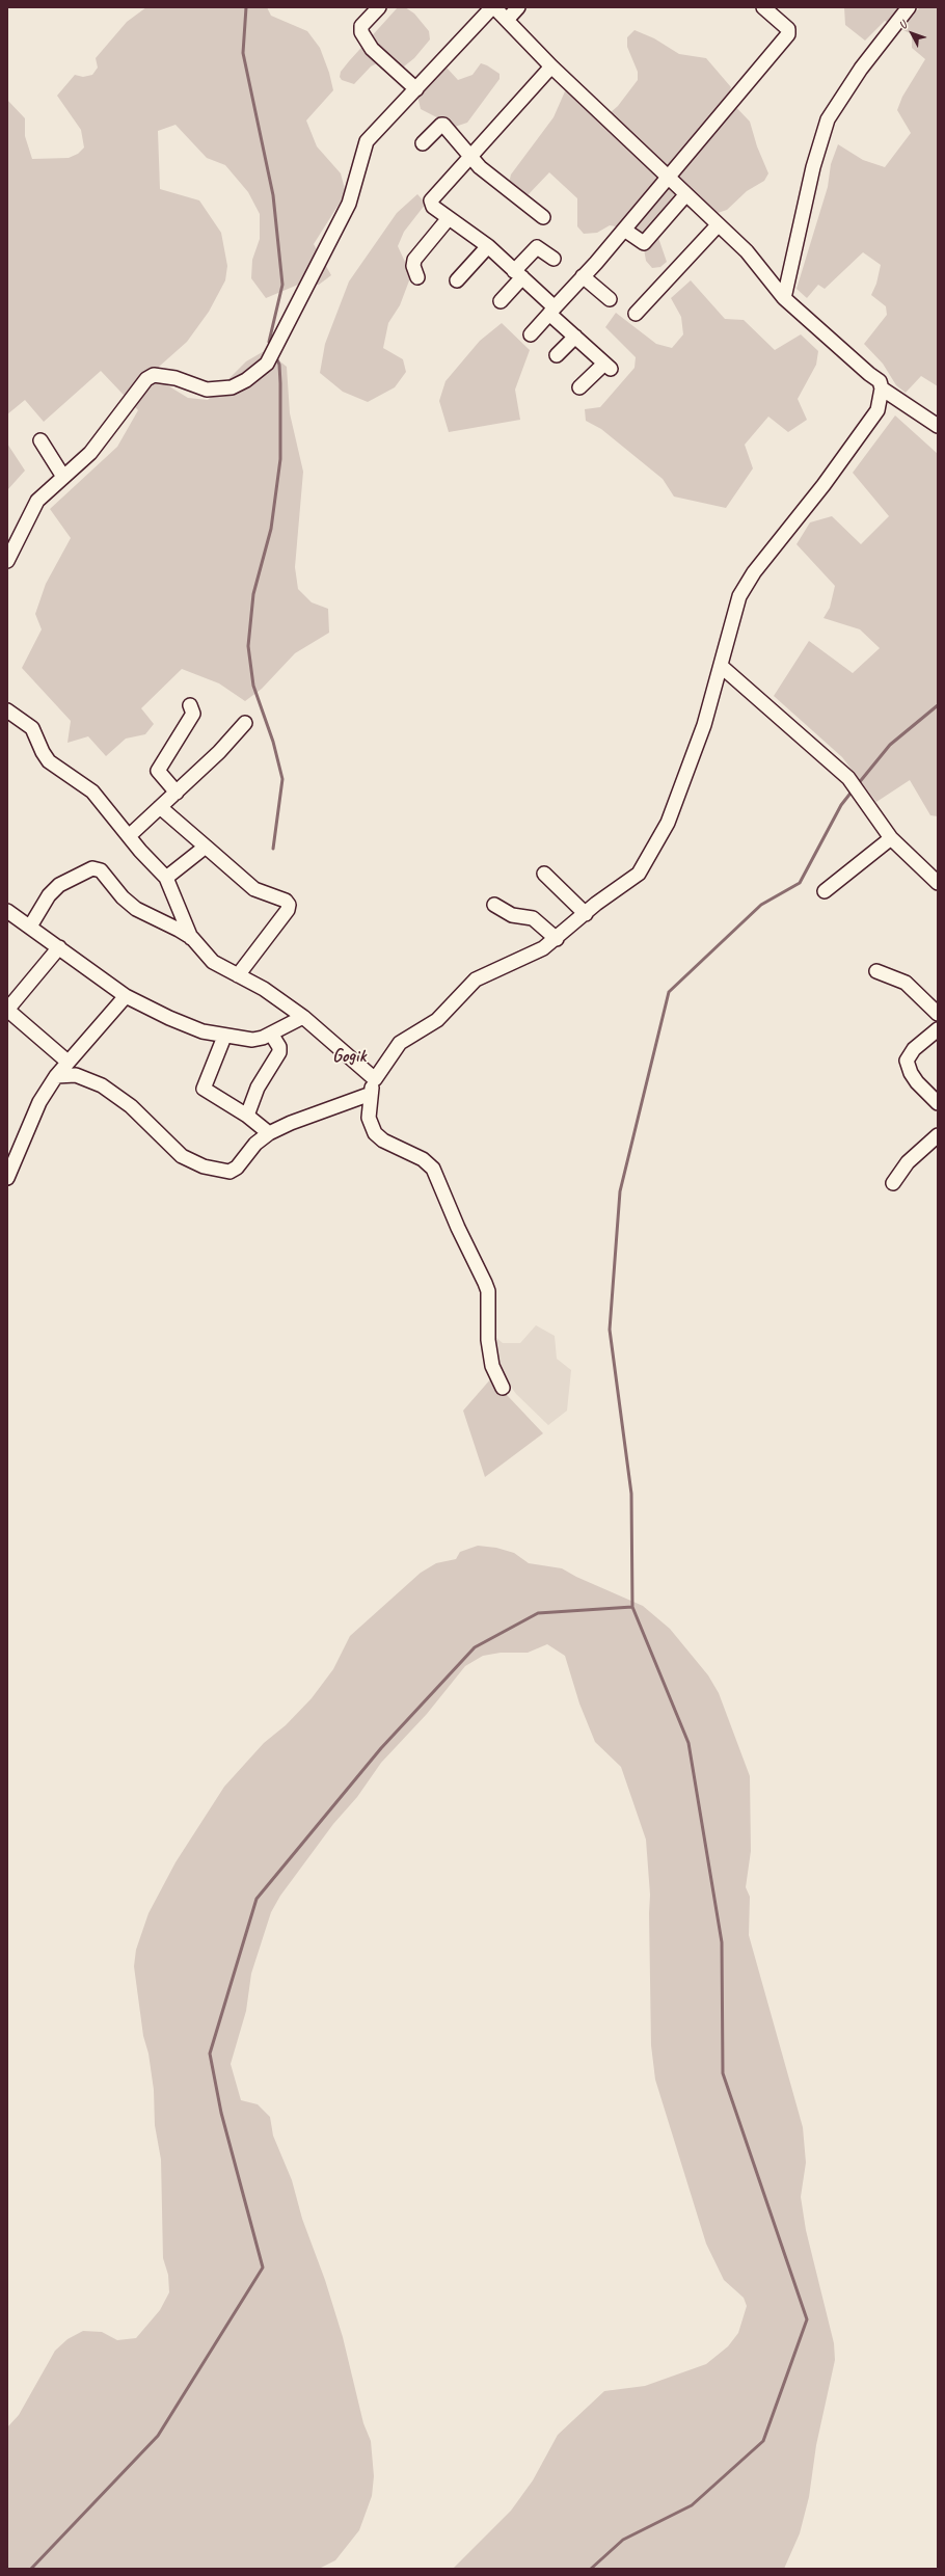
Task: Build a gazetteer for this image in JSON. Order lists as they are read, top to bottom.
{
  "districts": ["Gogik"],
  "north": "top left"
}
